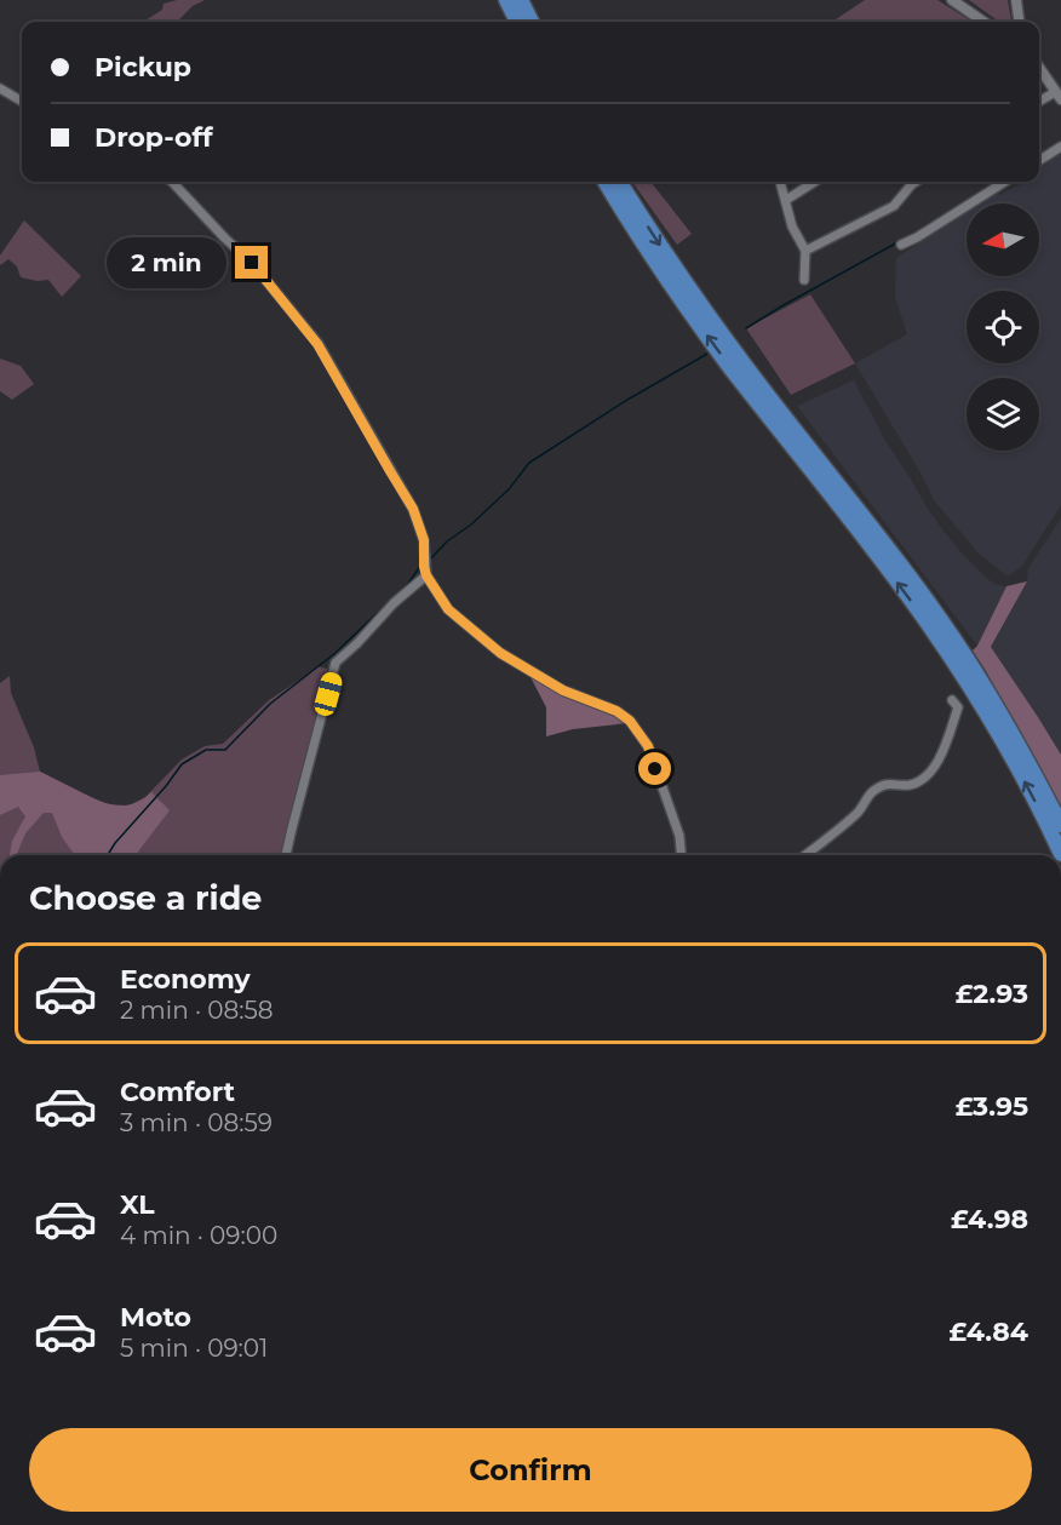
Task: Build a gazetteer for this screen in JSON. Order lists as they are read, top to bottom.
{
  "north": "left",
  "page": {
    "banner": ["Pickup", "Drop-off"],
    "bubble": "2 min",
    "heading": "Choose a ride",
    "list": [
      {
        "name": "Economy",
        "note": "2 min · 08:58",
        "value": "£2.93"
      },
      {
        "name": "Comfort",
        "note": "3 min · 08:59",
        "value": "£3.95"
      },
      {
        "name": "XL",
        "note": "4 min · 09:00",
        "value": "£4.98"
      },
      {
        "name": "Moto",
        "note": "5 min · 09:01",
        "value": "£4.84"
      }
    ],
    "buttons": "Confirm"
  }
}
